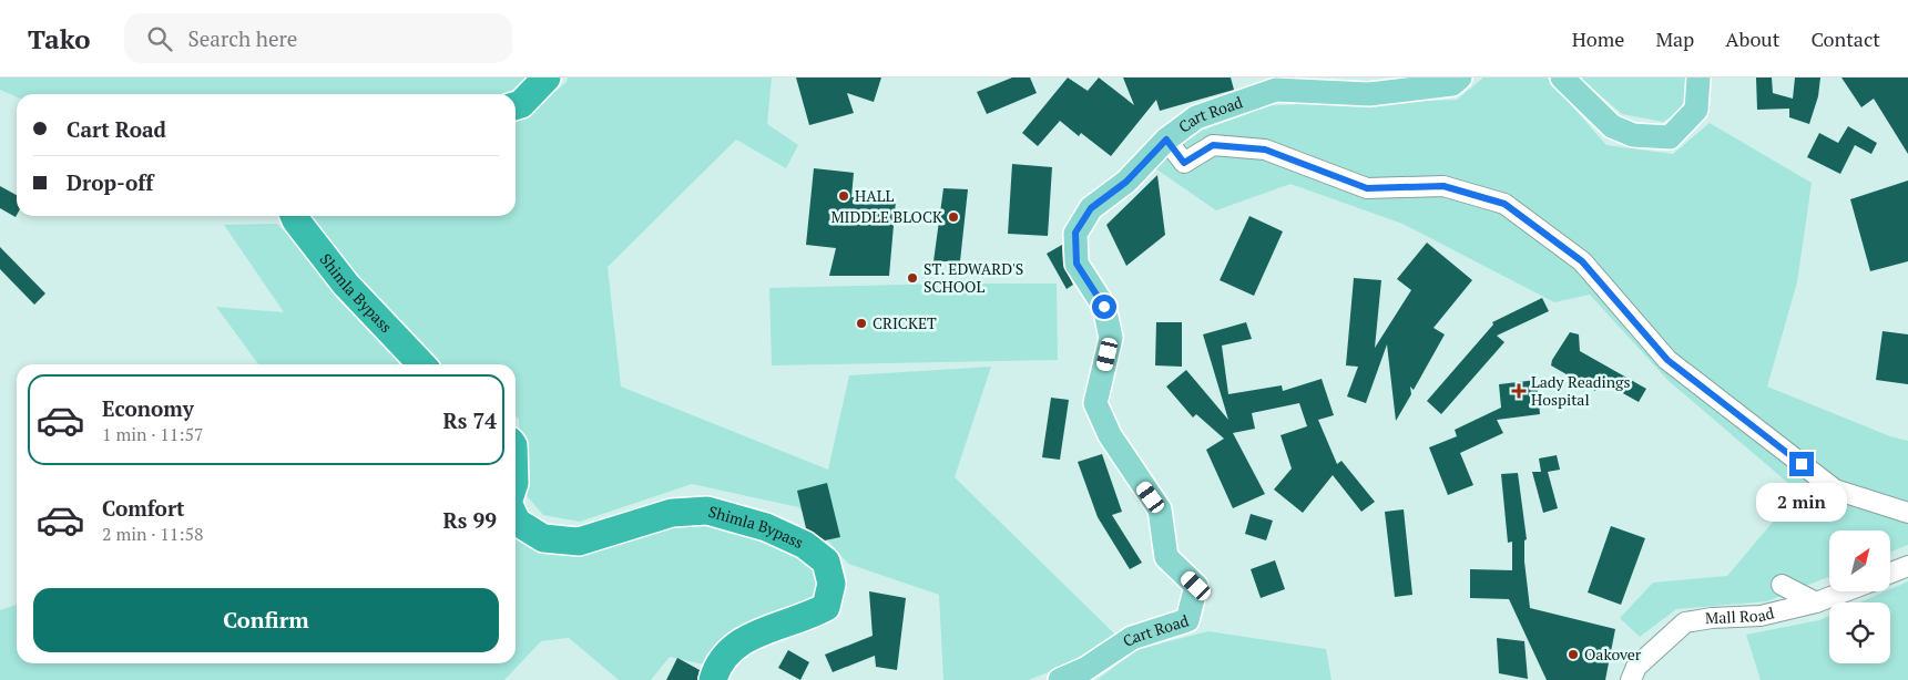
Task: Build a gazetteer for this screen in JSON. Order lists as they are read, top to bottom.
{
  "streets": {
    "highway": ["Shimla Bypass"],
    "main road": ["Cart Road"],
    "street": ["Mall Road"]
  },
  "places": {
    "other": [
      "HALL",
      "MIDDLE BLOCK",
      "ST. EDWARD'S SCHOOL",
      "CRICKET",
      "Oakover"
    ],
    "health": ["Lady Readings Hospital"]
  },
  "north": "top right",
  "page": {
    "header": "Tako",
    "search": "Search here",
    "nav": [
      "Home",
      "Map",
      "About",
      "Contact"
    ],
    "banner": ["Cart Road", "Drop-off"],
    "list": [
      {
        "name": "Economy",
        "note": "1 min · 11:57",
        "value": "Rs 74"
      },
      {
        "name": "Comfort",
        "note": "2 min · 11:58",
        "value": "Rs 99"
      }
    ],
    "bubble": "2 min",
    "buttons": "Confirm"
  }
}
